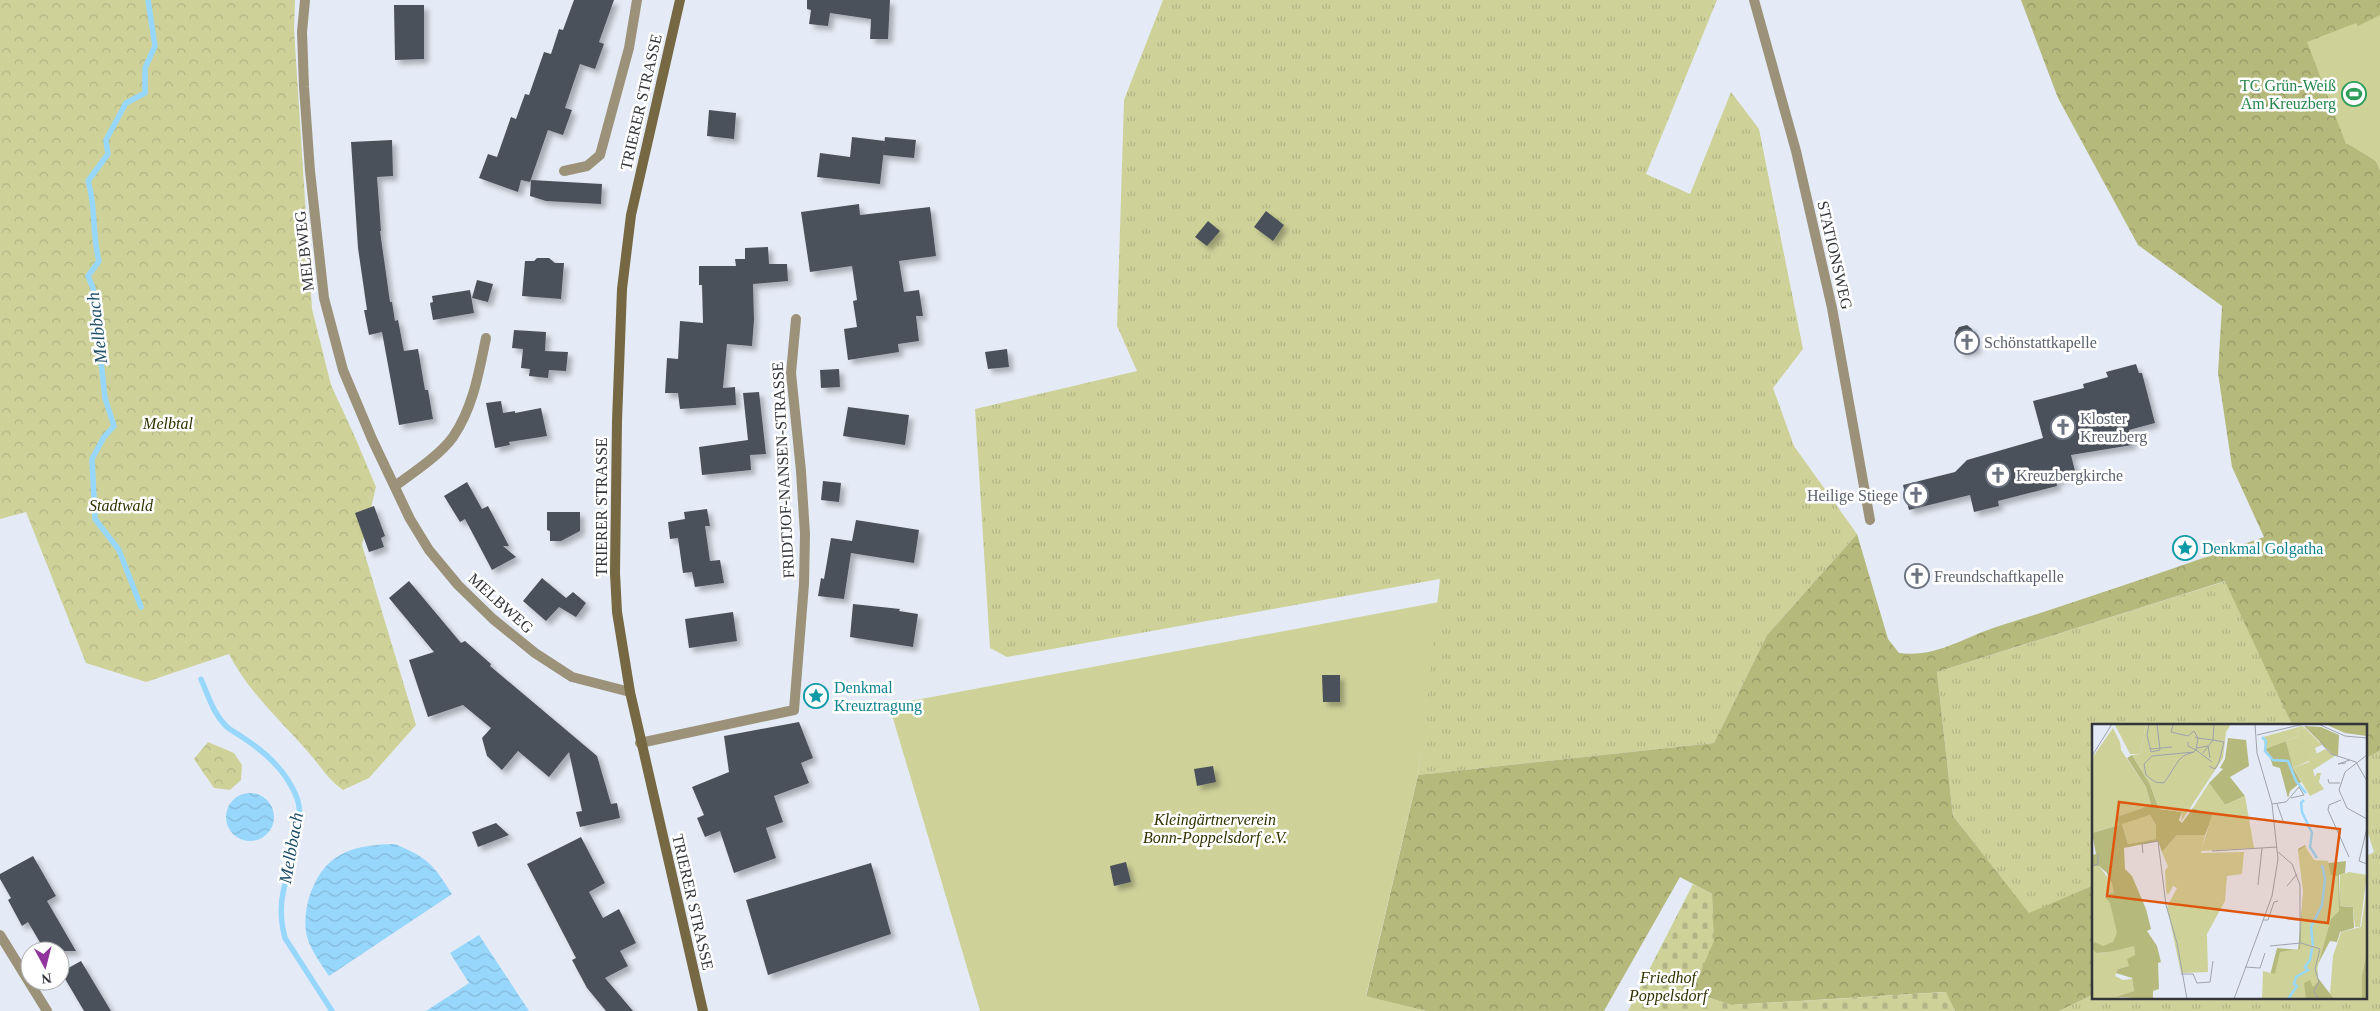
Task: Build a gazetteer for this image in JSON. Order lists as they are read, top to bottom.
{
  "streets": {
    "street": [
      "TRIERER STRASSE",
      "MELBWEG",
      "STATIONSWEG",
      "FRIDTJOF-NANSEN-STRASSE"
    ]
  },
  "crossings": [
    ["TRIERER STRASSE", "MELBWEG"],
    ["TRIERER STRASSE", "FRIDTJOF-NANSEN-STRASSE"]
  ],
  "water": ["Melbbach"],
  "parks": [
    "Melbtal",
    "Stadtwald",
    "Kleingärtnerverein Bonn-Poppelsdorf e.V.",
    "Friedhof Poppelsdorf"
  ],
  "places": {
    "sports": ["TC Grün-Weiß Am Kreuzberg"],
    "church": [
      "Schönstattkapelle",
      "Kloster Kreuzberg",
      "Kreuzbergkirche",
      "Heilige Stiege",
      "Freundschaftkapelle"
    ],
    "place": ["Denkmal Golgatha", "Denkmal Kreuztragung"]
  },
  "north": "bottom"
}
